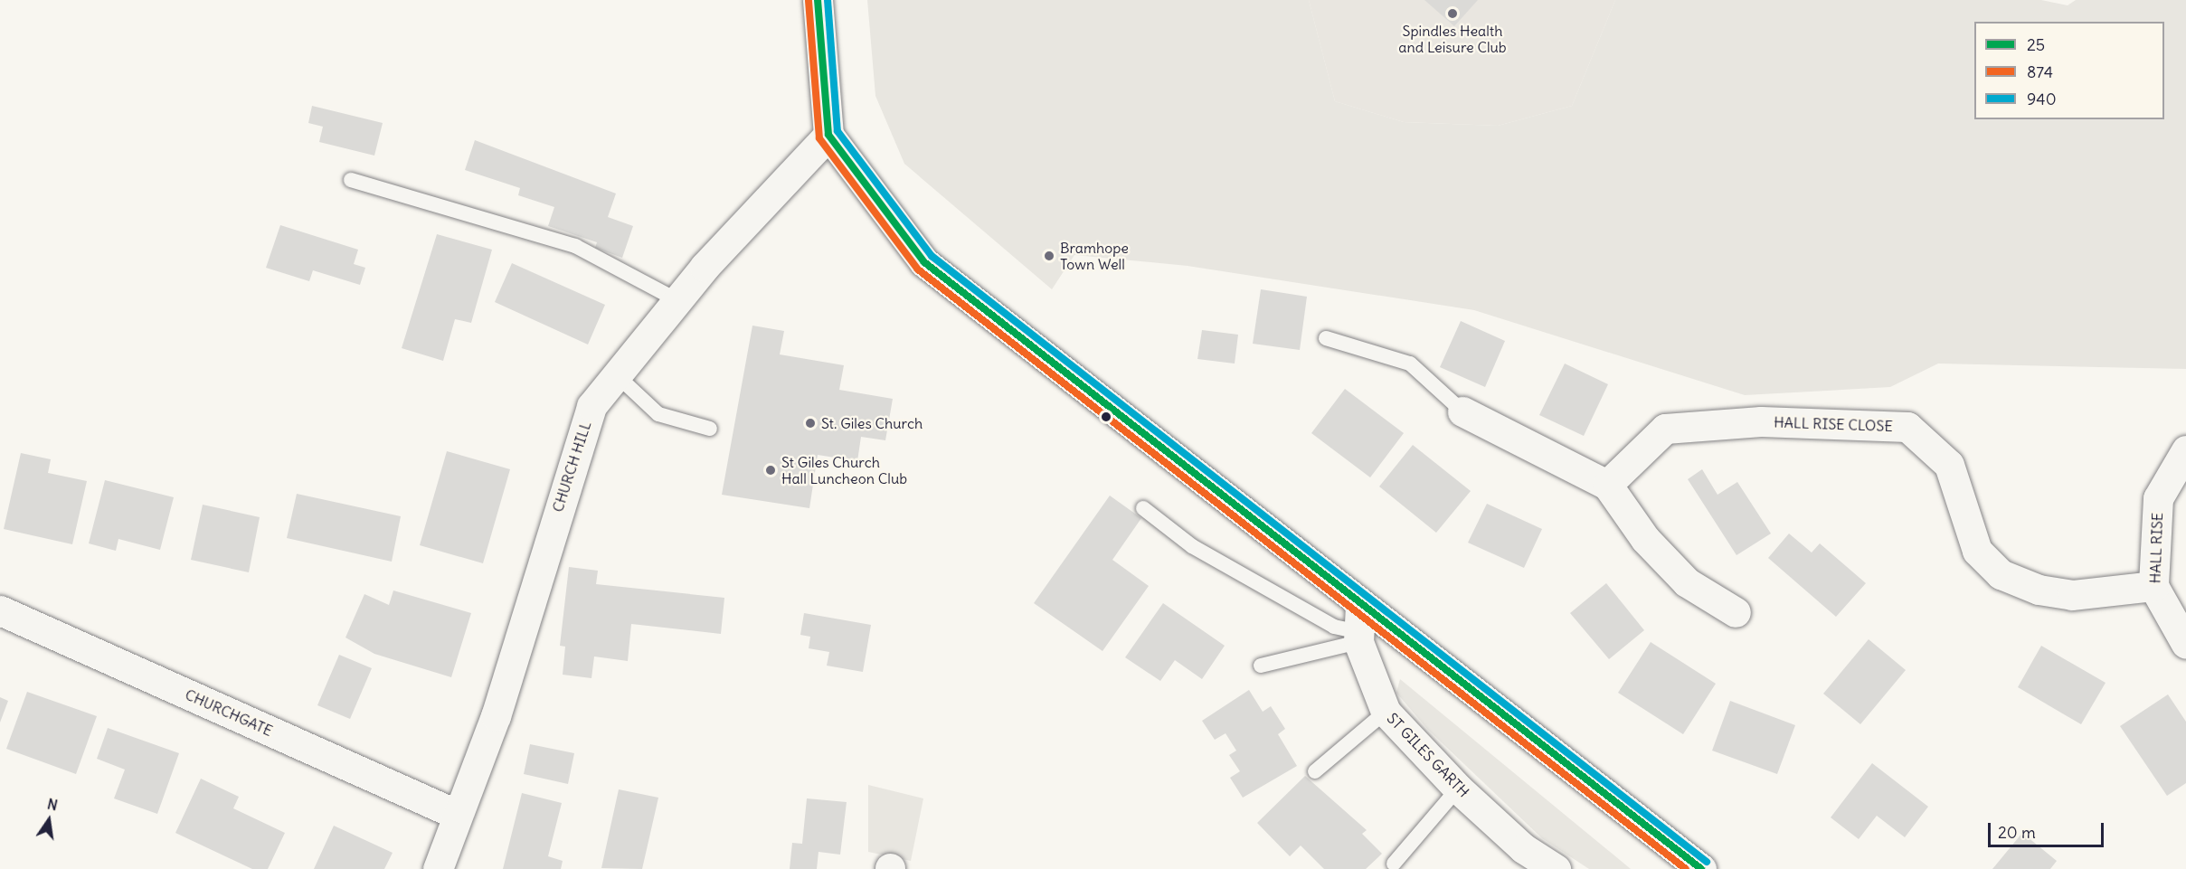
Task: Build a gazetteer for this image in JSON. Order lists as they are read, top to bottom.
{
  "streets": {
    "main road": [
      "HALL RISE CLOSE",
      "CHURCH HILL",
      "HALL RISE",
      "CHURCHGATE",
      "ST GILES GARTH"
    ]
  },
  "crossings": [
    ["HALL RISE CLOSE", "HALL RISE"],
    ["CHURCH HILL", "CHURCHGATE"]
  ],
  "places": [
    "Spindles Health and Leisure Club",
    "Bramhope Town Well",
    "St. Giles Church",
    "St Giles Church Hall Luncheon Club"
  ],
  "lines": ["transit line 25", "transit line 940", "transit line 874"],
  "legend": ["25", "874", "940"],
  "scale_bar": "20 m",
  "north": "top"
}
